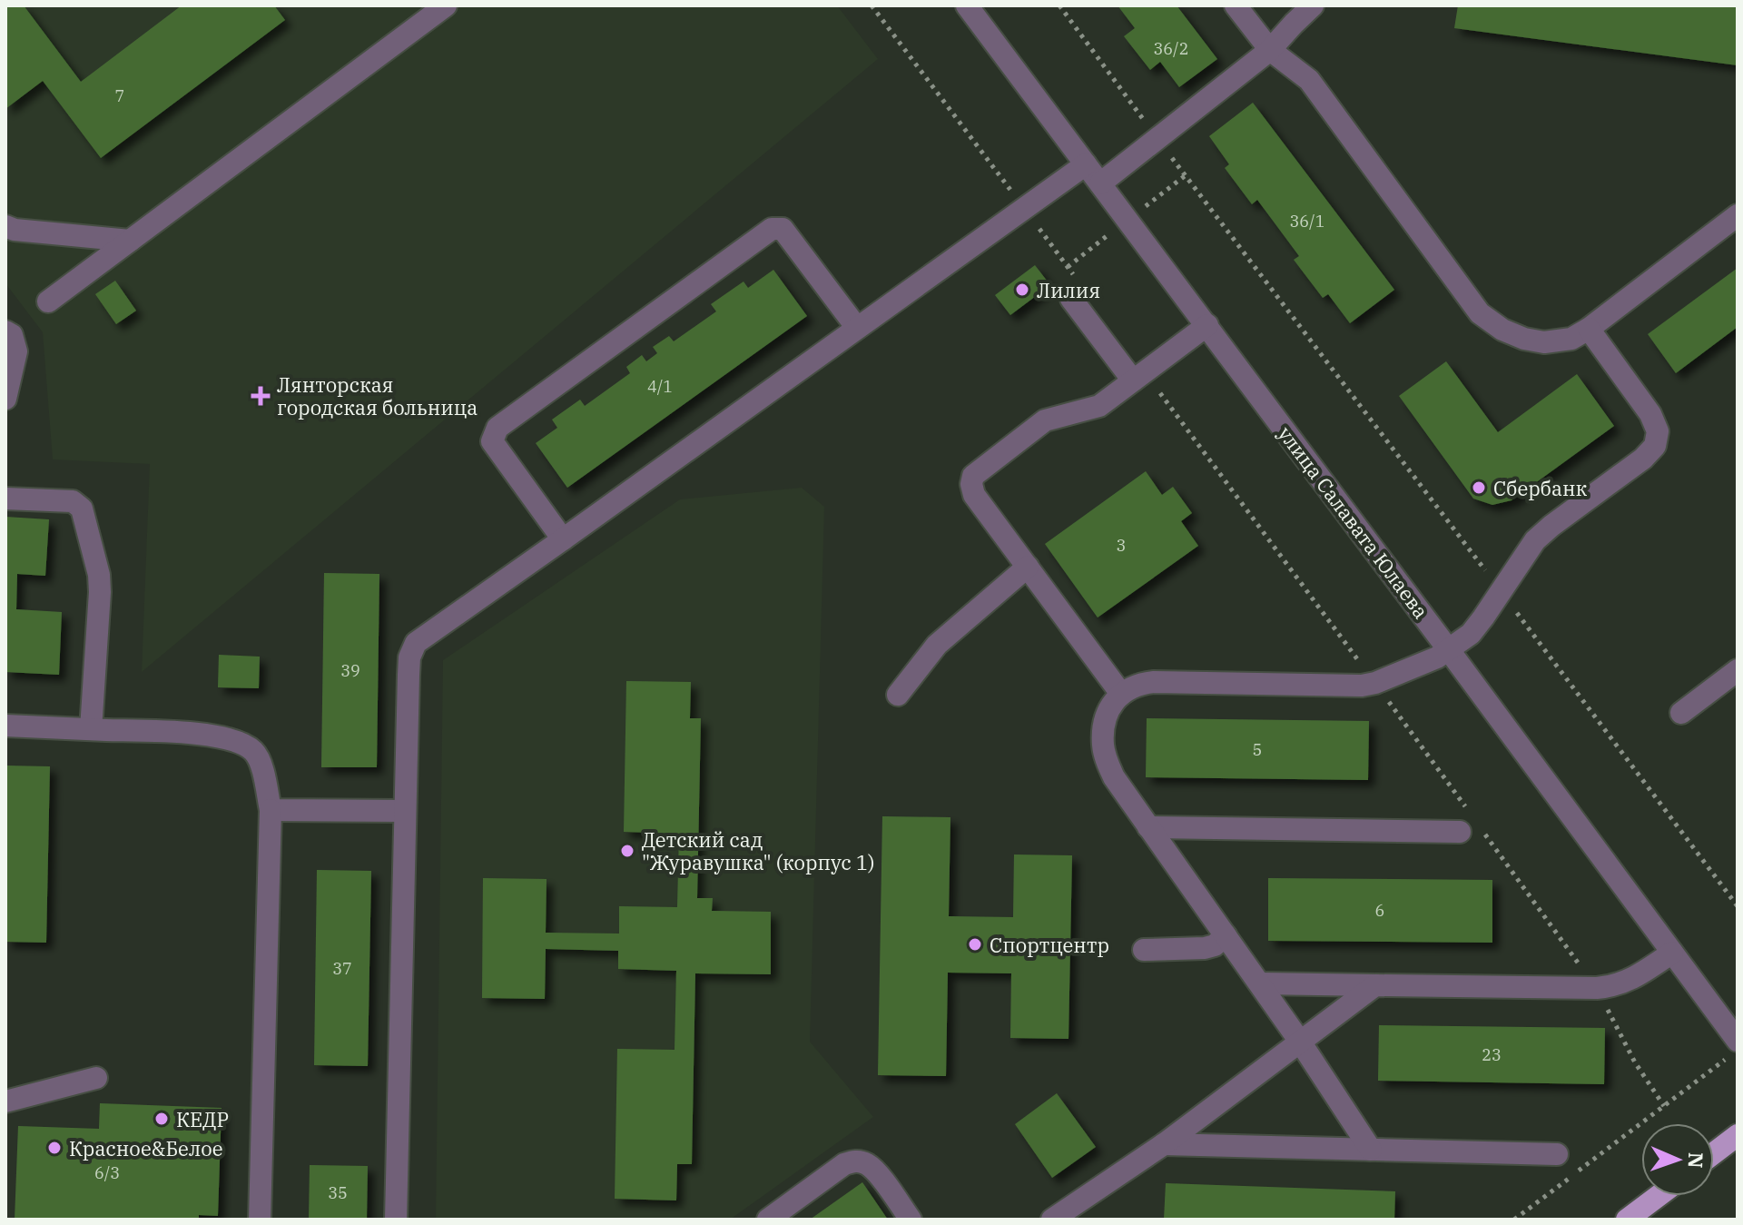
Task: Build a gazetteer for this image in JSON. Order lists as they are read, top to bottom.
{
  "streets": {
    "street": ["улица Салавата Юлаева"]
  },
  "places": {
    "other": [
      "Лилия",
      "Сбербанк",
      "Детский сад \"Журавушка\" (корпус 1)",
      "Спортцентр",
      "КЕДР",
      "Красное&Белое"
    ],
    "health": ["Лянторская городская больница"]
  },
  "house_numbers": [
    "36/2",
    "7",
    "36/1",
    "4/1",
    "3",
    "39",
    "5",
    "6",
    "37",
    "23",
    "6/3",
    "35"
  ],
  "north": "right"
}
